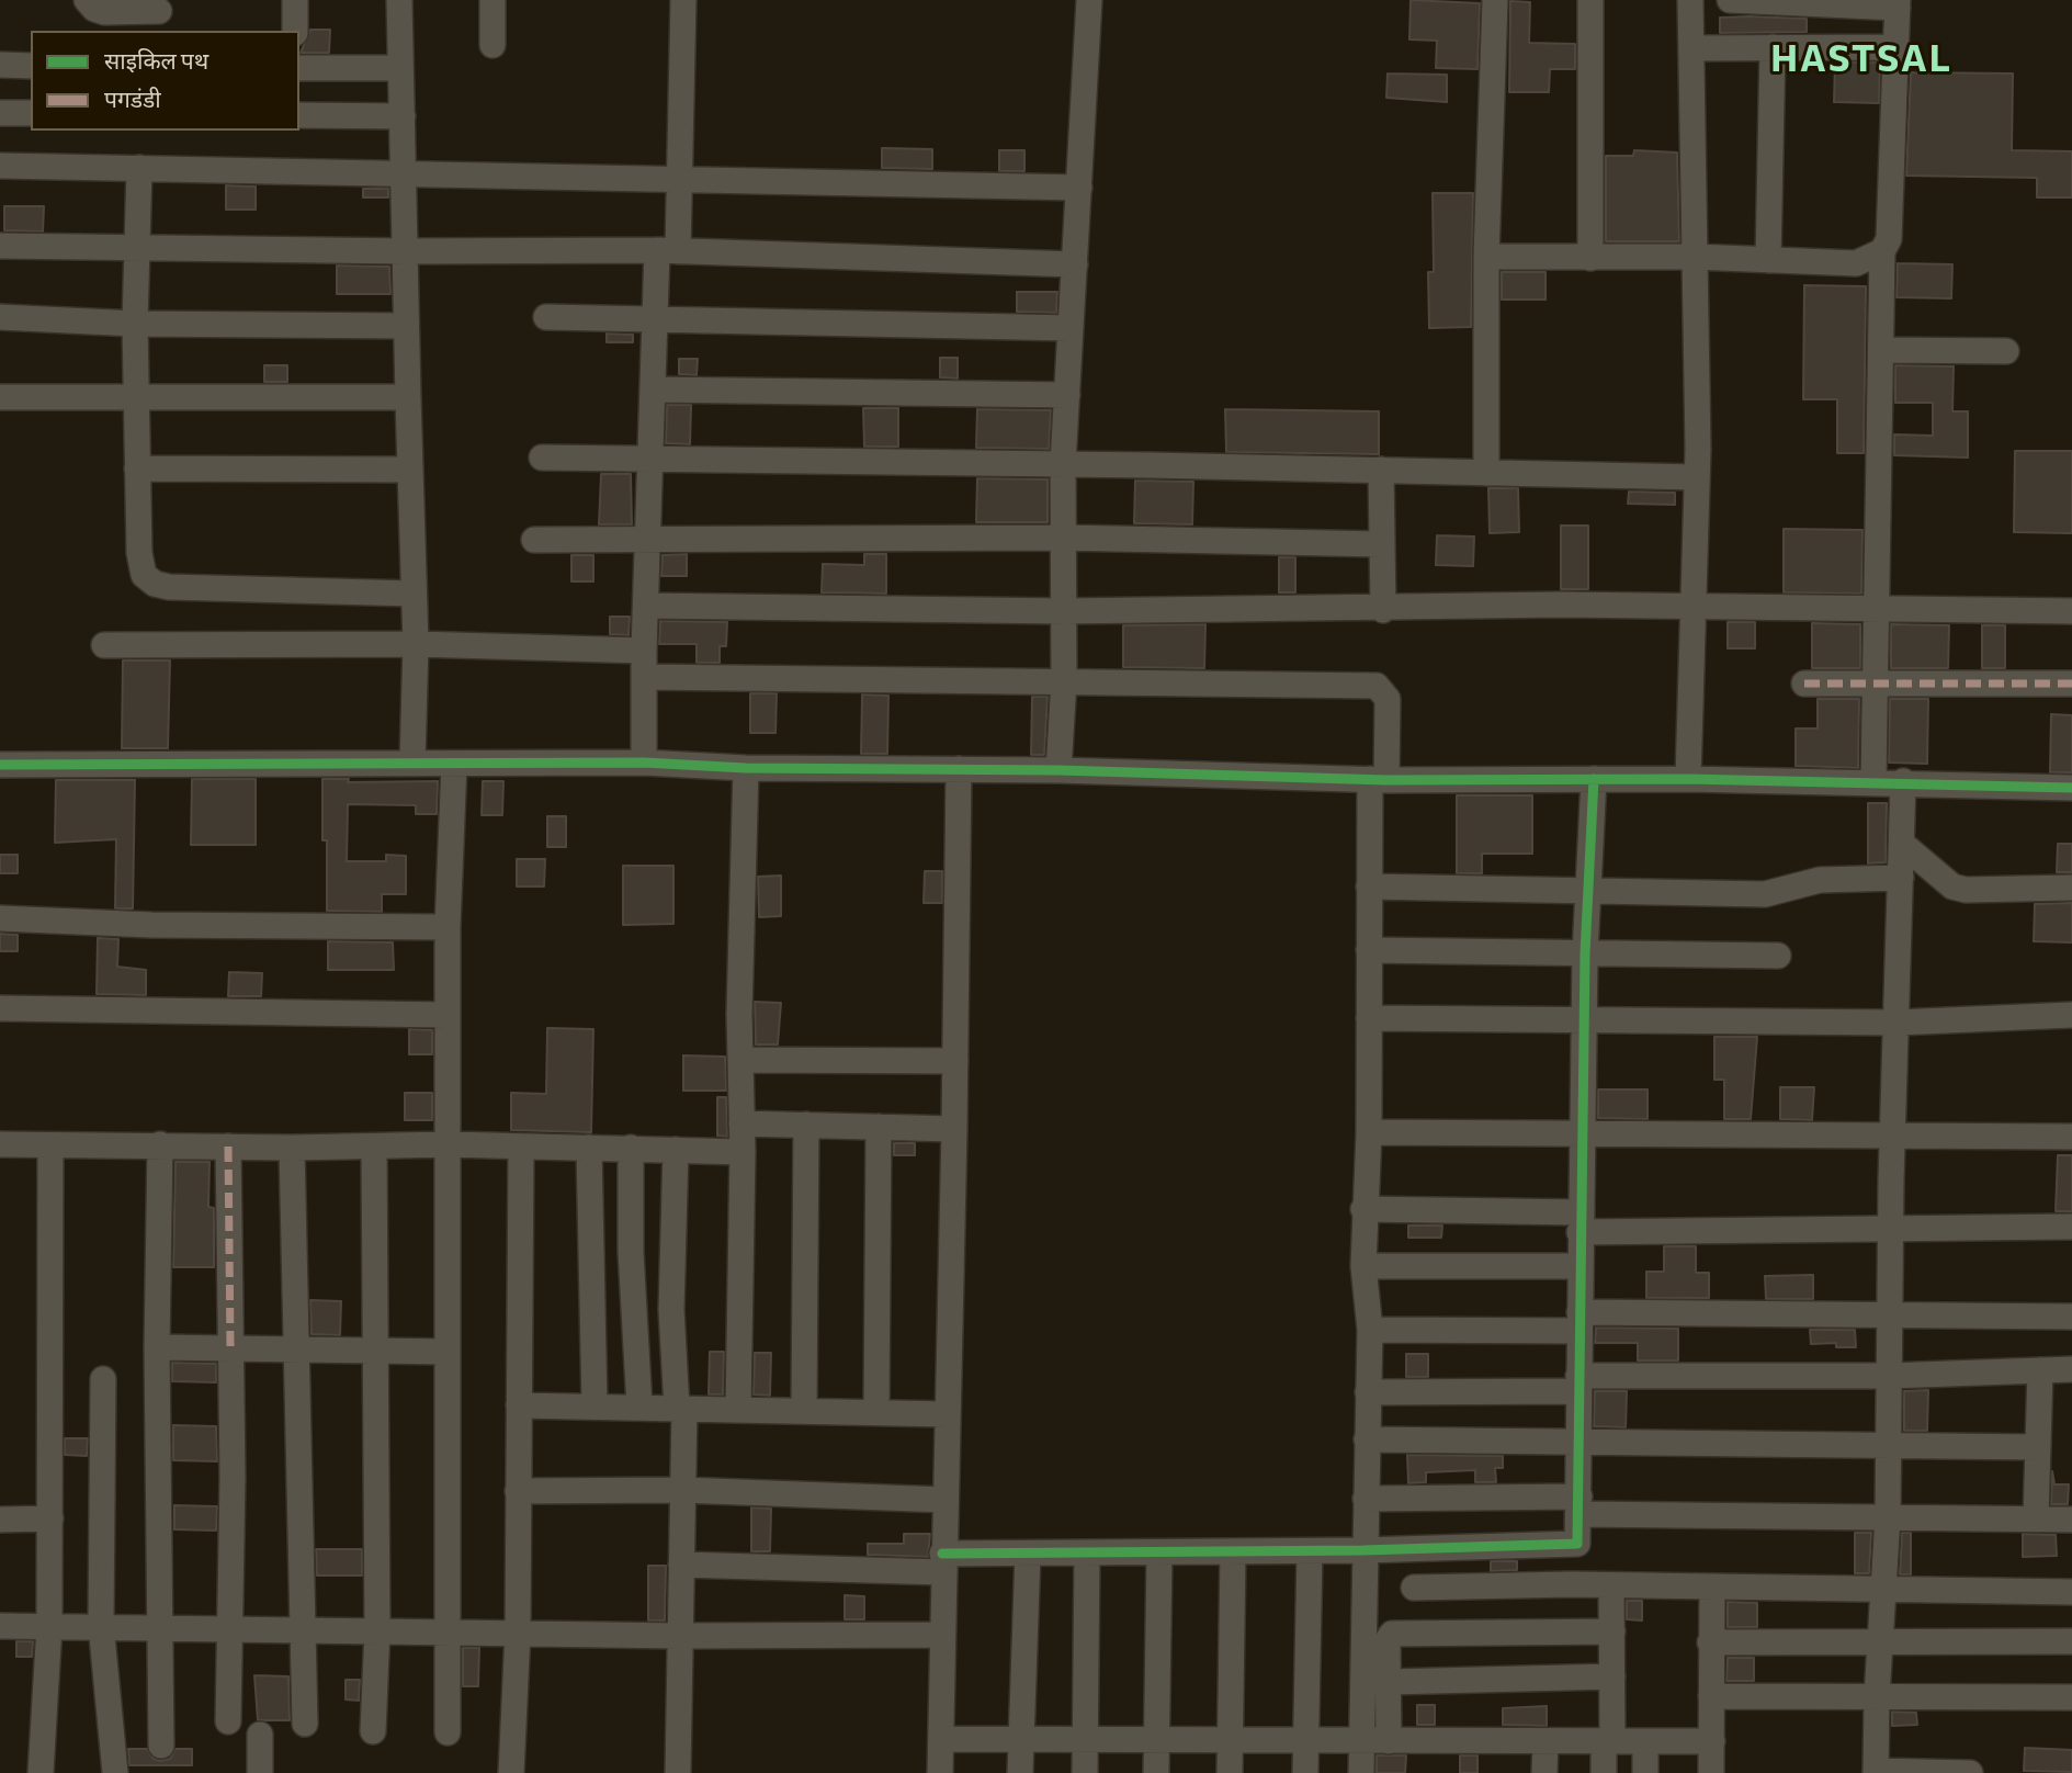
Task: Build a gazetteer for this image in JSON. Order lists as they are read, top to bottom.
{
  "districts": ["HASTSAL"],
  "legend": ["साइकिल पथ", "पगडंडी"]
}
